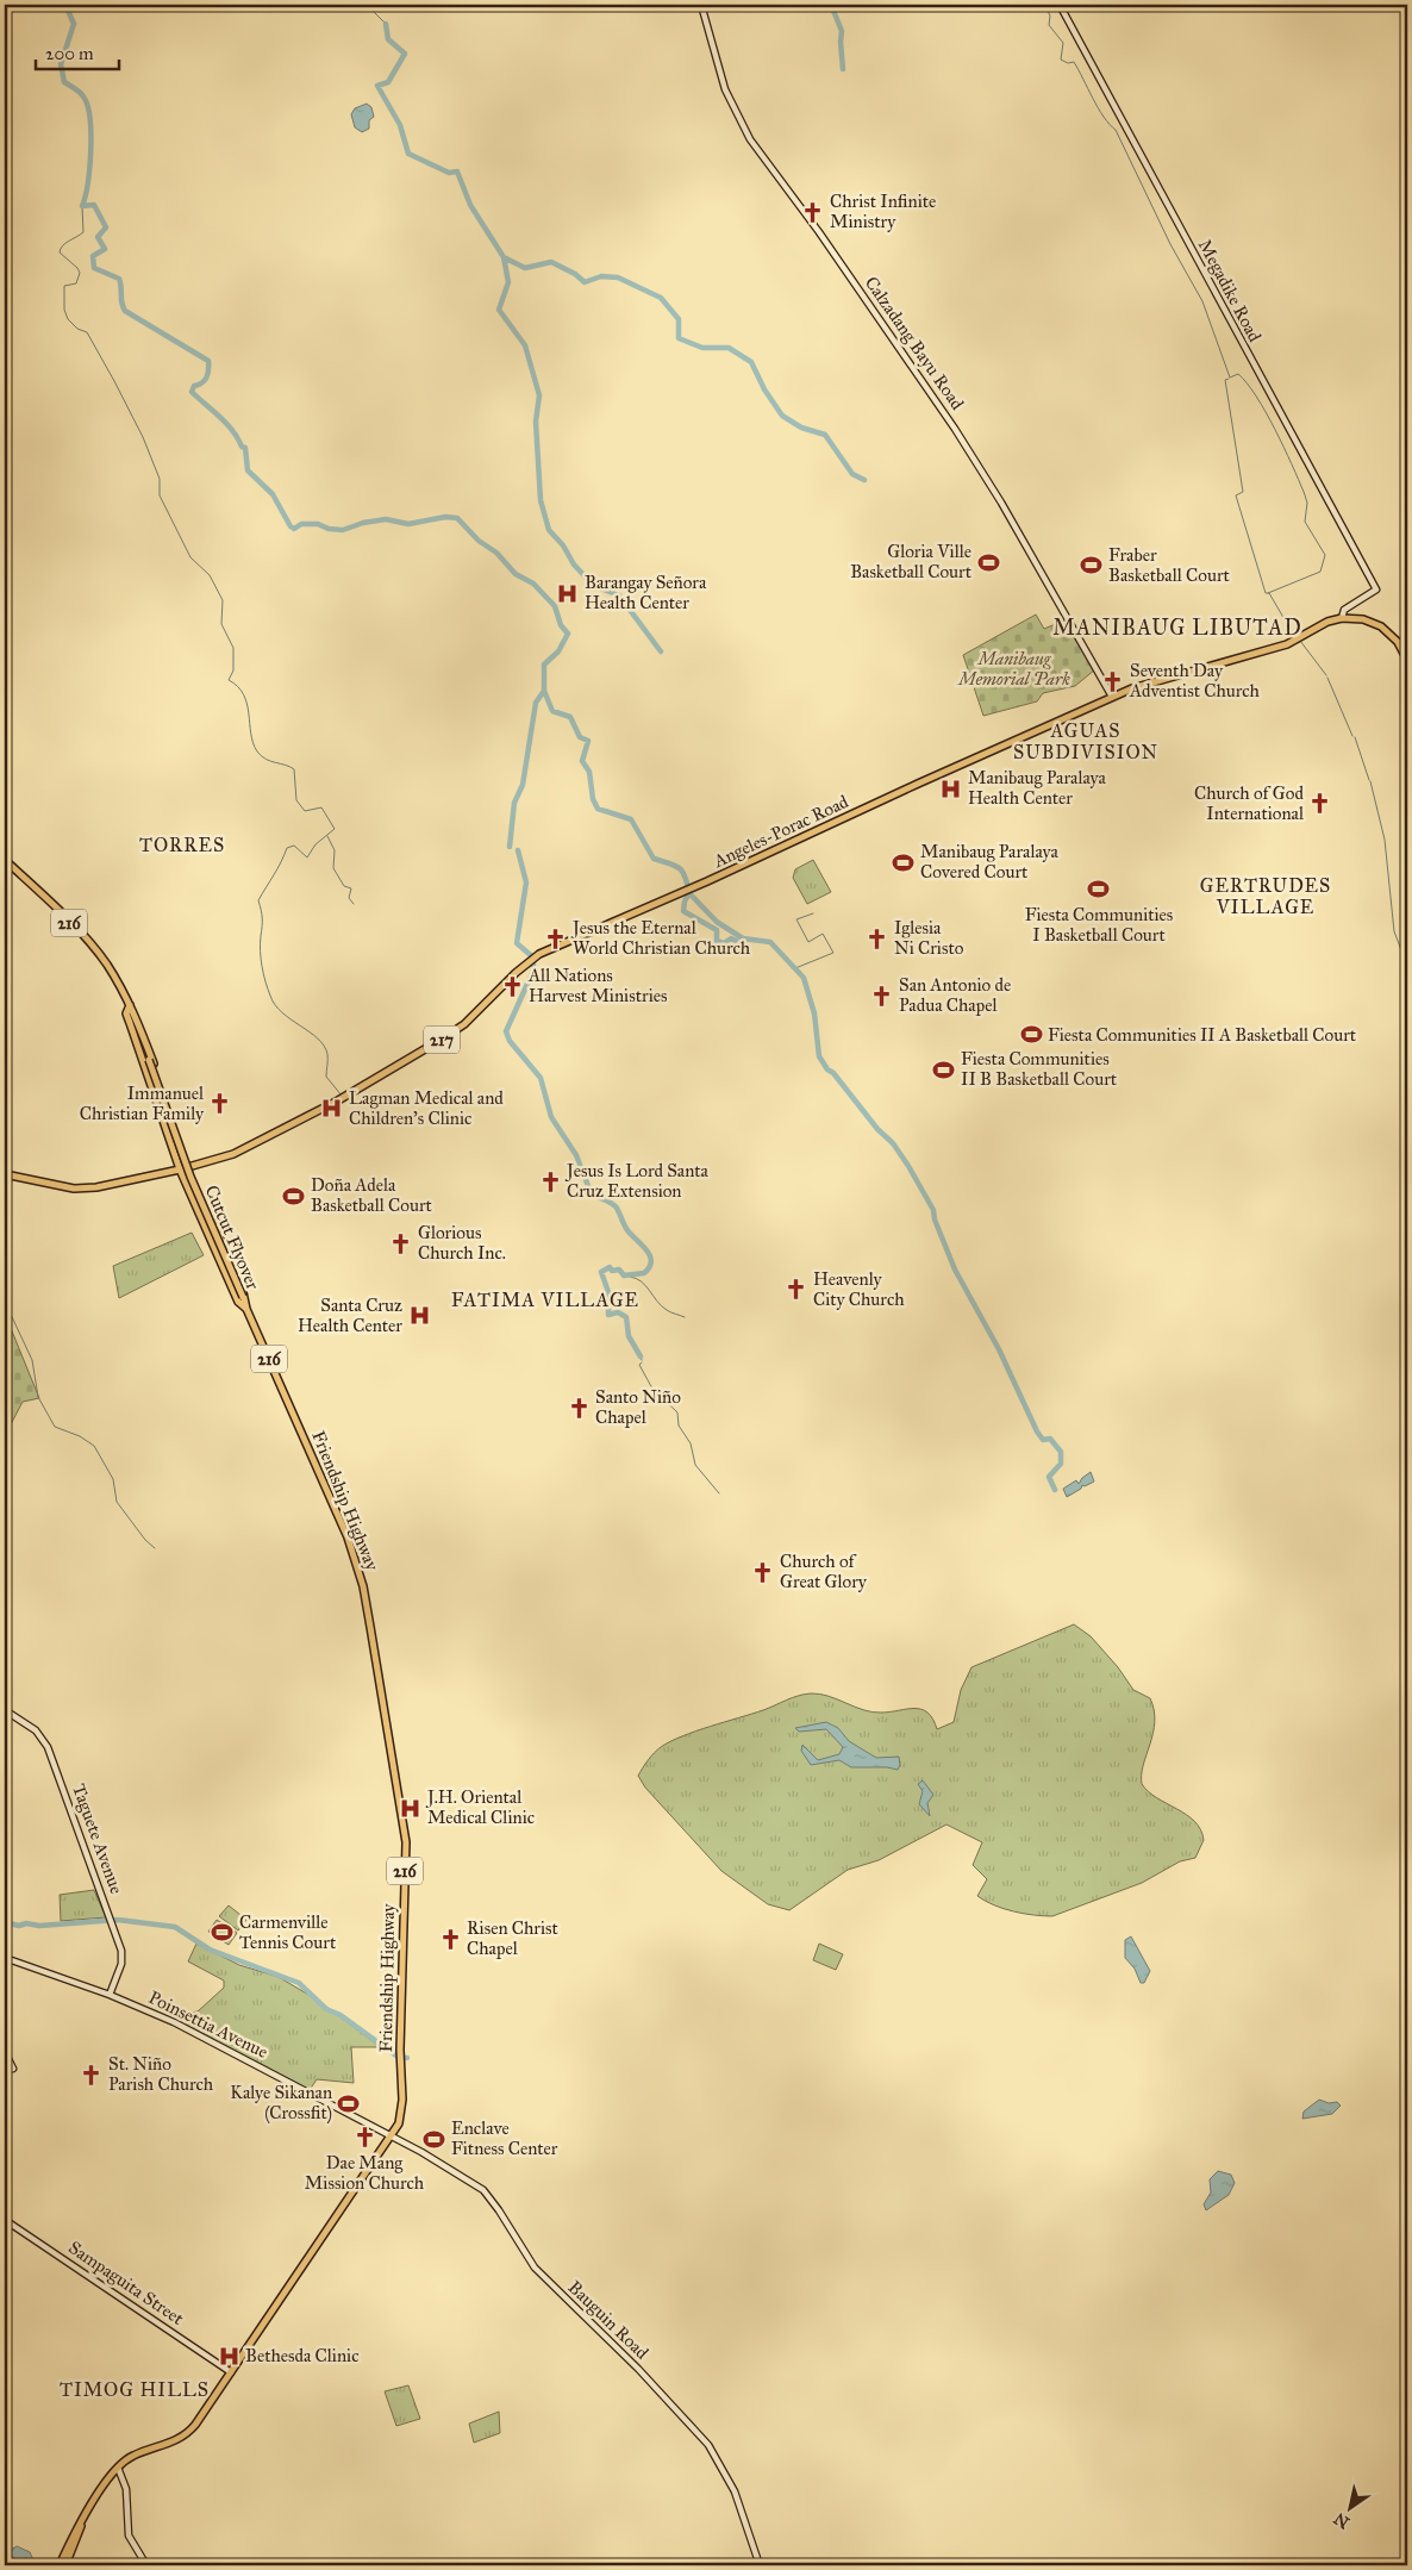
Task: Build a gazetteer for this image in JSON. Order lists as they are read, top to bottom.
{
  "streets": {
    "main road": [
      "Angeles-Porac Road",
      "216",
      "217",
      "Cutcut Flyover",
      "Friendship Highway"
    ],
    "street": [
      "Megadike Road",
      "Calzadang Bayu Road",
      "Taguete Avenue",
      "Poinsettia Avenue",
      "Sampaguita Street",
      "Bauguin Road"
    ]
  },
  "crossings": [
    ["Megadike Road", "Angeles-Porac Road"],
    ["Calzadang Bayu Road", "Angeles-Porac Road"],
    ["Angeles-Porac Road", "217"],
    ["Angeles-Porac Road", "Friendship Highway"],
    ["217", "Friendship Highway"],
    ["Cutcut Flyover", "Friendship Highway"],
    ["Friendship Highway", "Poinsettia Avenue"],
    ["Friendship Highway", "Sampaguita Street"],
    ["Friendship Highway", "Bauguin Road"],
    ["Taguete Avenue", "Poinsettia Avenue"],
    ["Poinsettia Avenue", "Bauguin Road"]
  ],
  "districts": [
    "MANIBAUG LIBUTAD",
    "AGUAS SUBDIVISION",
    "TORRES",
    "GERTRUDES VILLAGE",
    "FATIMA VILLAGE",
    "TIMOG HILLS"
  ],
  "parks": ["Manibaug Memorial Park"],
  "places": {
    "church": [
      "Christ Infinite Ministry",
      "Seventh Day Adventist Church",
      "Church of God International",
      "Jesus the Eternal World Christian Church",
      "Iglesia Ni Cristo",
      "All Nations Harvest Ministries",
      "San Antonio de Padua Chapel",
      "Immanuel Christian Family",
      "Jesus Is Lord Santa Cruz Extension",
      "Glorious Church Inc.",
      "Heavenly City Church",
      "Santo Niño Chapel",
      "Church of Great Glory",
      "Risen Christ Chapel",
      "St. Niño Parish Church",
      "Dae Mang Mission Church"
    ],
    "sports": [
      "Gloria Ville Basketball Court",
      "Fraber Basketball Court",
      "Manibaug Paralaya Covered Court",
      "Fiesta Communities I Basketball Court",
      "Fiesta Communities II A Basketball Court",
      "Fiesta Communities II B Basketball Court",
      "Doña Adela Basketball Court",
      "Carmenville Tennis Court",
      "Kalye Sikanan (Crossfit)",
      "Enclave Fitness Center"
    ],
    "hospital": [
      "Barangay Señora Health Center",
      "Manibaug Paralaya Health Center",
      "Lagman Medical and Children's Clinic",
      "Santa Cruz Health Center",
      "J.H. Oriental Medical Clinic",
      "Bethesda Clinic"
    ]
  },
  "scale_bar": "200 m",
  "north": "bottom left"
}
